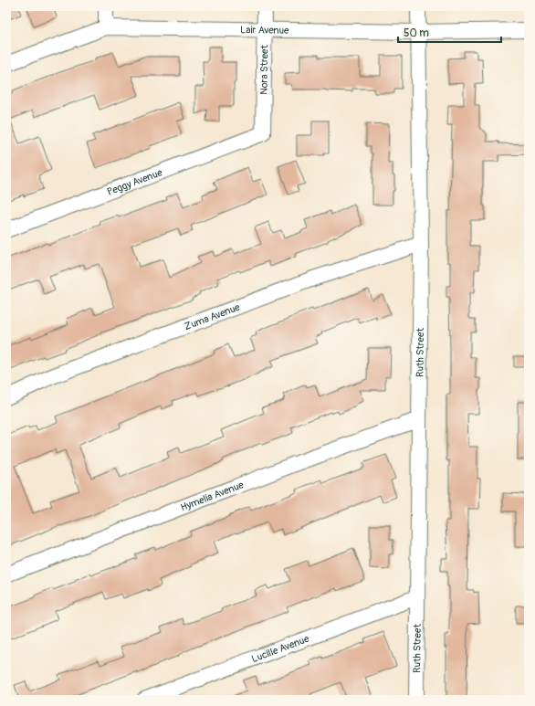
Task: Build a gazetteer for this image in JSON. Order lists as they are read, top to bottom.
{
  "streets": {
    "street": [
      "Lair Avenue",
      "Nora Street",
      "Peggy Avenue",
      "Zuma Avenue",
      "Ruth Street",
      "Hymelia Avenue",
      "Lucille Avenue"
    ]
  },
  "crossings": [
    ["Lair Avenue", "Nora Street"],
    ["Lair Avenue", "Ruth Street"],
    ["Nora Street", "Peggy Avenue"],
    ["Zuma Avenue", "Ruth Street"],
    ["Ruth Street", "Hymelia Avenue"],
    ["Ruth Street", "Lucille Avenue"]
  ],
  "scale_bar": "50 m"
}
